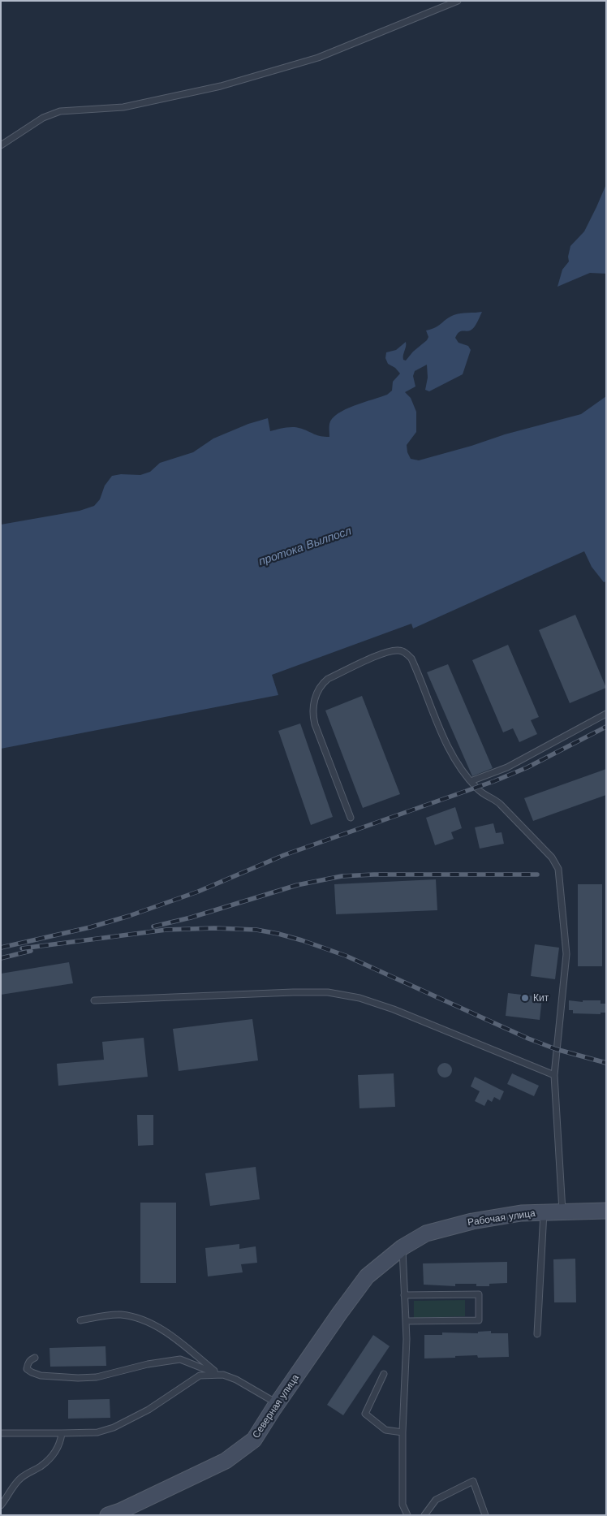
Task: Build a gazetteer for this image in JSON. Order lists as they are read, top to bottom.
{
  "streets": {
    "street": ["Рабочая улица", "Северная улица"]
  },
  "crossings": [
    ["Рабочая улица", "Северная улица"]
  ],
  "water": ["протока Вылпосл"],
  "places": ["Кит"]
}
